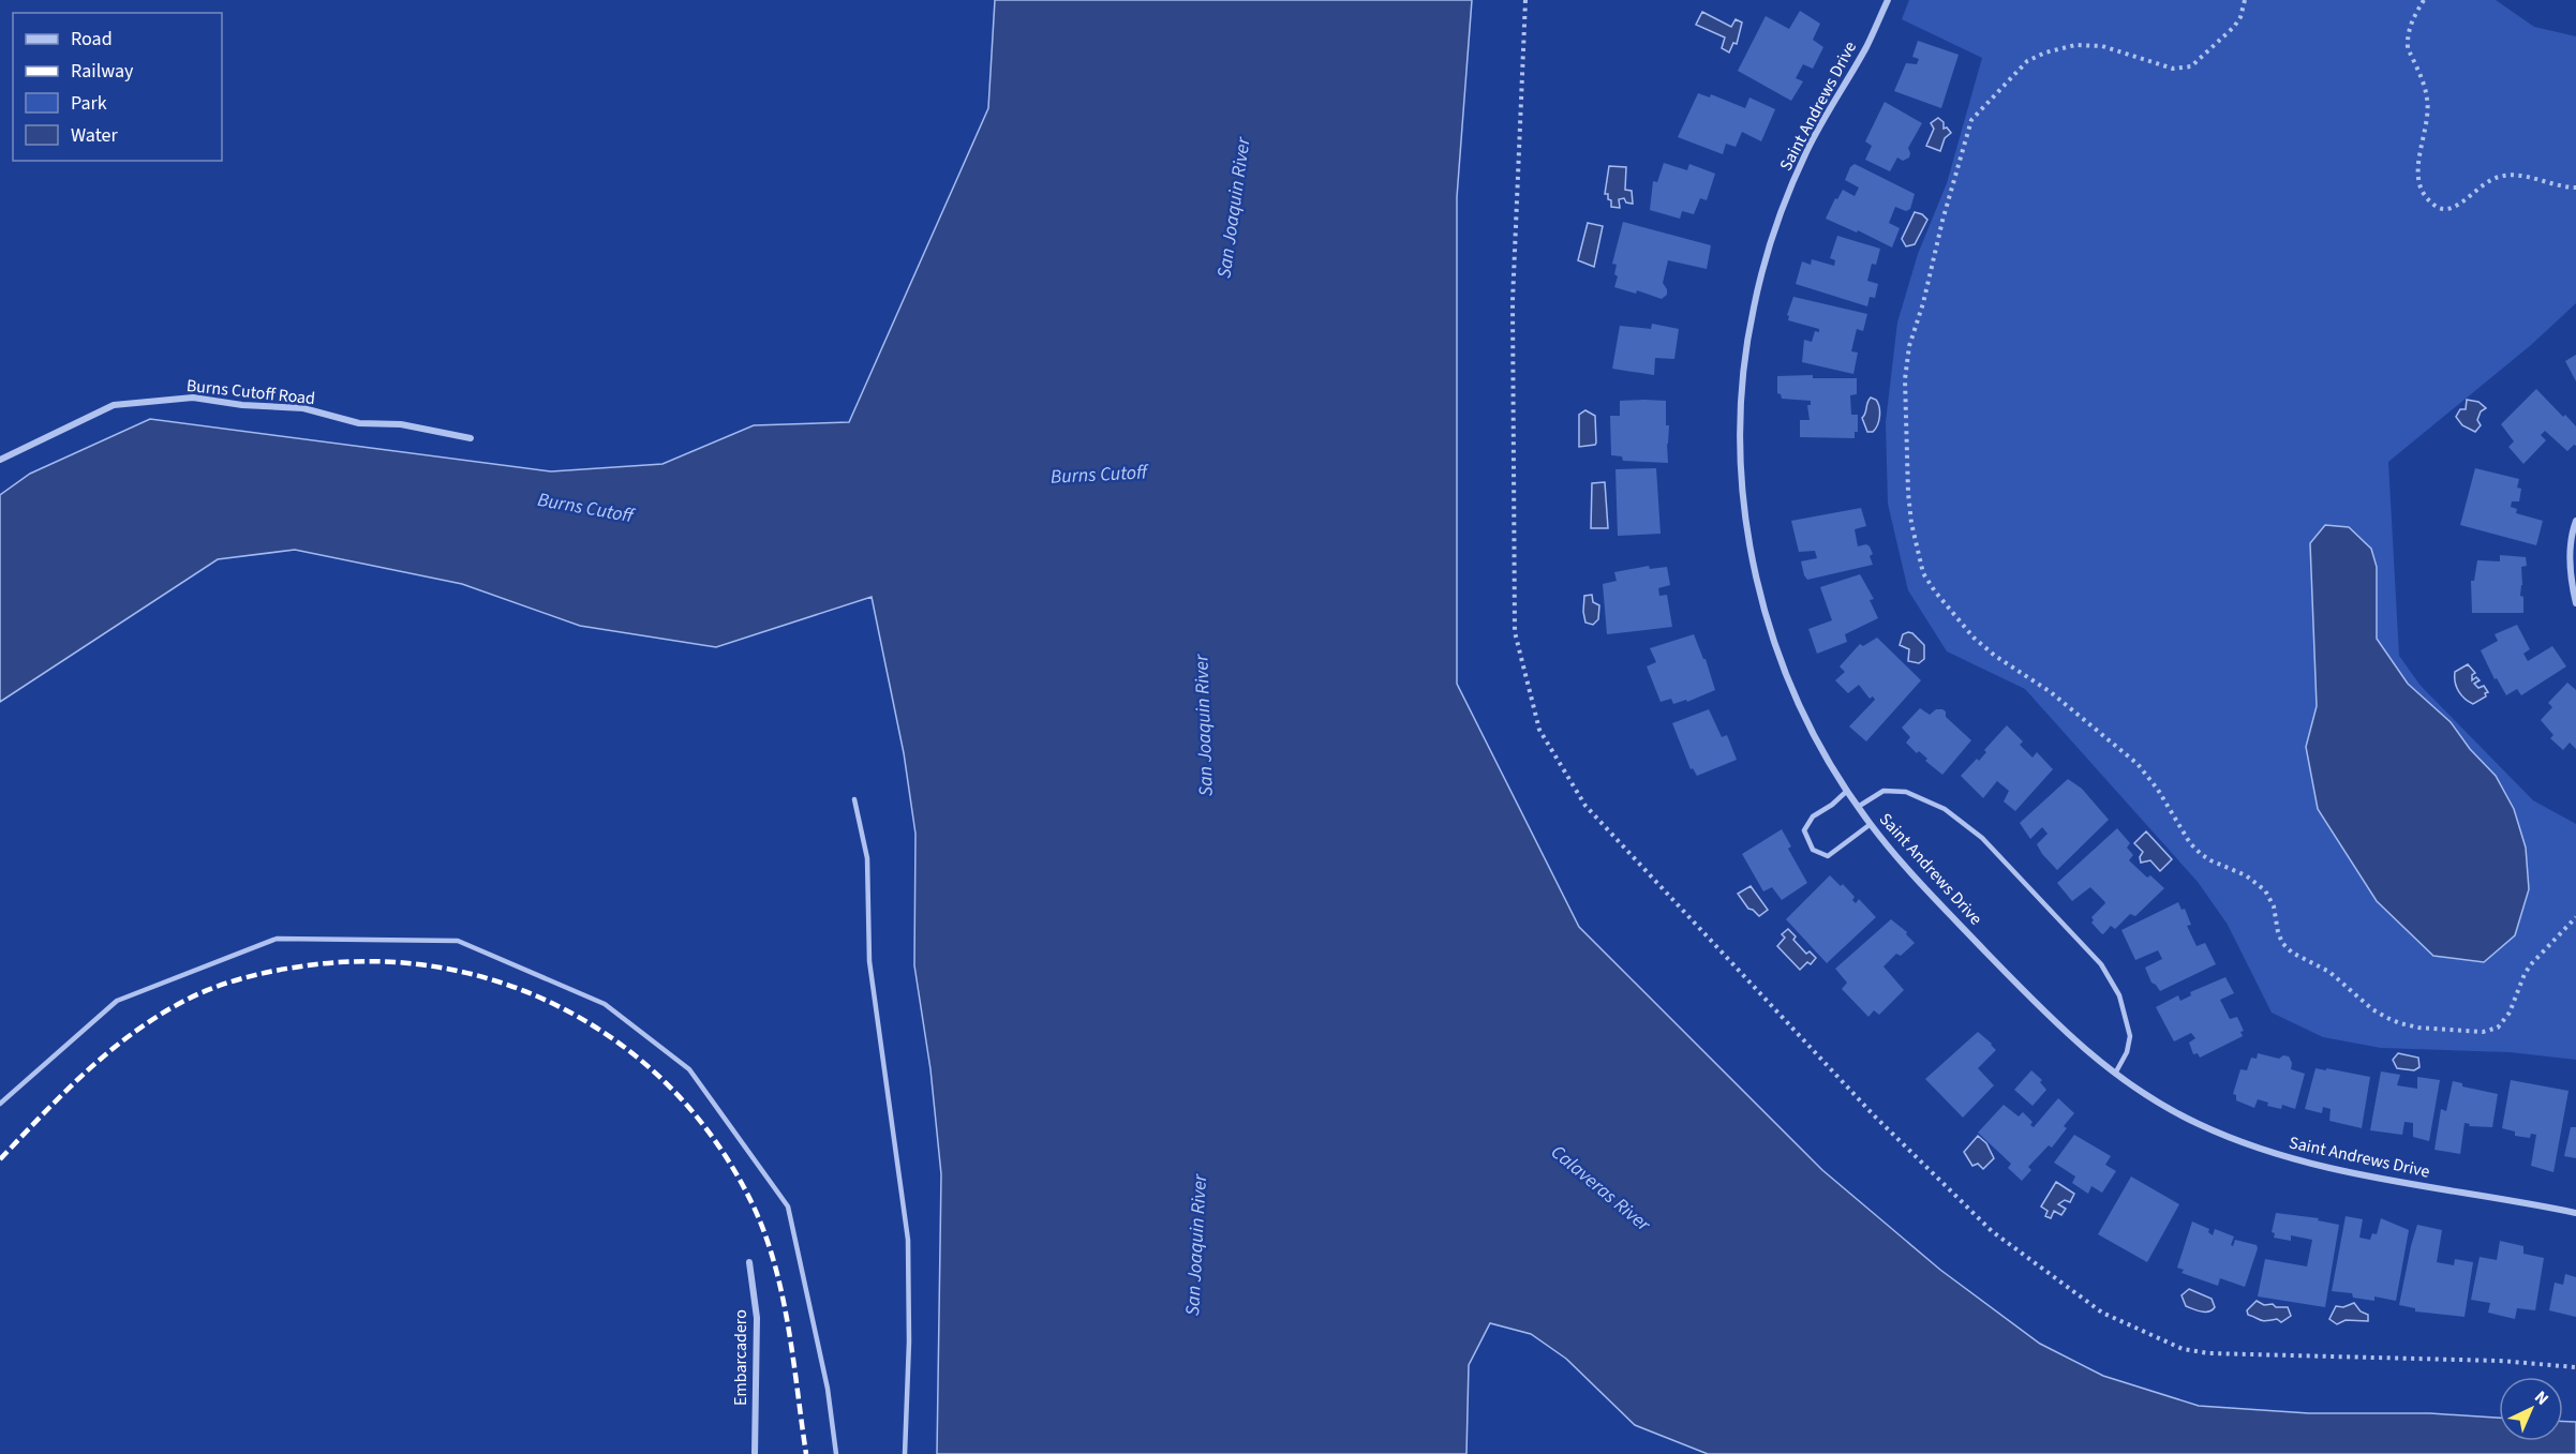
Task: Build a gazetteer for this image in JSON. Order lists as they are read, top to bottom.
{
  "streets": {
    "street": ["Saint Andrews Drive", "Burns Cutoff Road", "Embarcadero"]
  },
  "water": ["San Joaquin River", "Burns Cutoff", "Calaveras River"],
  "legend": [
    "Road",
    "Railway",
    "Park",
    "Water"
  ],
  "north": "top right"
}
